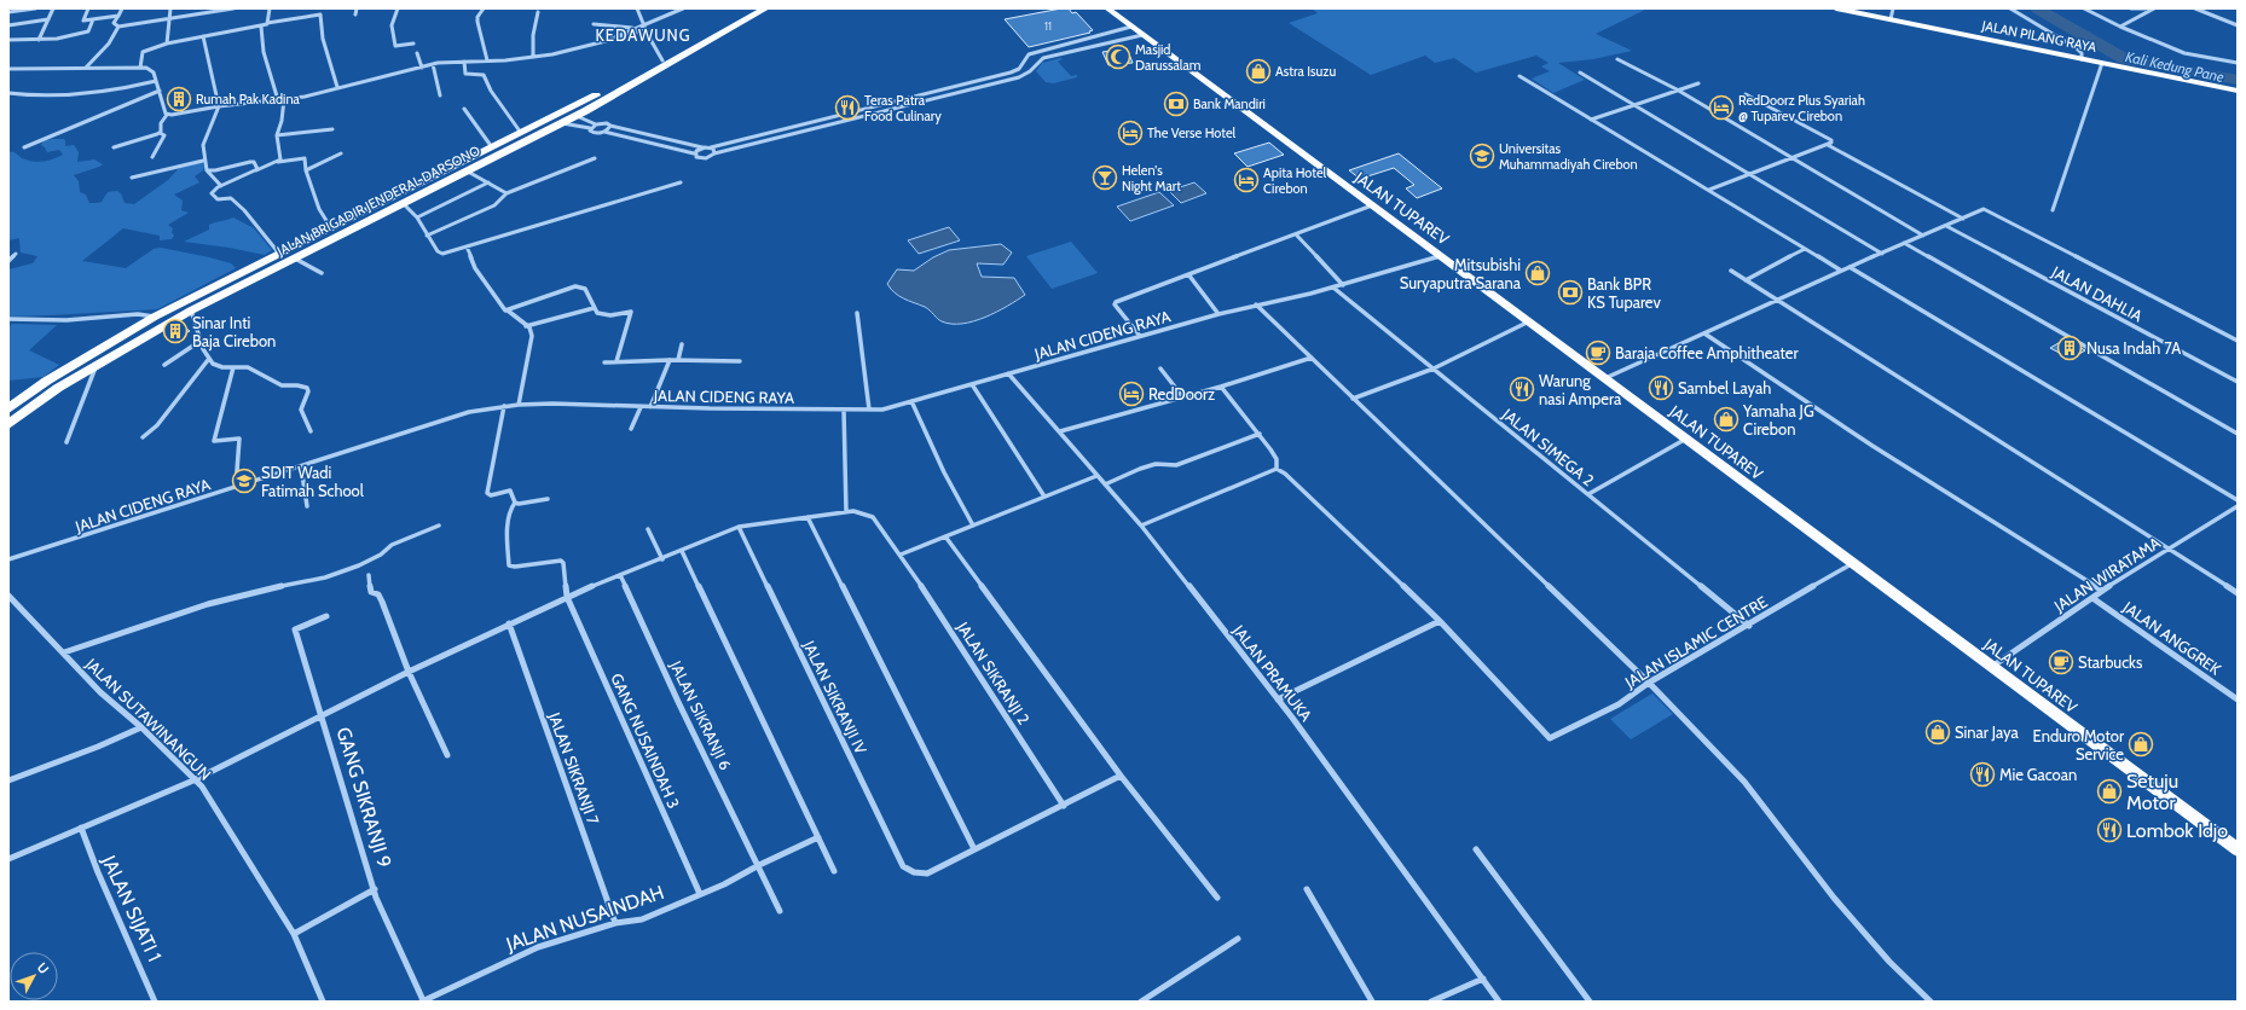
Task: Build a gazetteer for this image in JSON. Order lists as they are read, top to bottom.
{
  "streets": {
    "highway": ["JALAN PILANG RAYA", "JALAN BRIGADIR JENDERAL DARSONO"],
    "main road": ["JALAN TUPAREV"],
    "street": [
      "JALAN DAHLIA",
      "JALAN CIDENG RAYA",
      "JALAN SIMEGA 2",
      "JALAN WIRATAMA",
      "JALAN ANGGREK",
      "JALAN ISLAMIC CENTRE",
      "JALAN SIKRANJI 2",
      "JALAN PRAMUKA",
      "JALAN SIKRANJI IV",
      "JALAN SIKRANJI 6",
      "JALAN SUTAWINANGUN",
      "GANG NUSAINDAH 3",
      "JALAN SIKRANJI 7",
      "GANG SIKRANJI 9",
      "JALAN SIJATI 1",
      "JALAN NUSAINDAH"
    ]
  },
  "crossings": [
    ["JALAN TUPAREV", "JALAN CIDENG RAYA"],
    ["JALAN TUPAREV", "JALAN WIRATAMA"],
    ["JALAN TUPAREV", "JALAN ISLAMIC CENTRE"],
    ["JALAN CIDENG RAYA", "JALAN SIMEGA 2"],
    ["JALAN CIDENG RAYA", "JALAN PRAMUKA"],
    ["JALAN SIMEGA 2", "JALAN ISLAMIC CENTRE"],
    ["JALAN WIRATAMA", "JALAN ANGGREK"],
    ["JALAN SIKRANJI 2", "JALAN SIKRANJI IV"],
    ["JALAN SIKRANJI 2", "JALAN SIKRANJI 6"],
    ["JALAN SIKRANJI 2", "JALAN SUTAWINANGUN"],
    ["JALAN SIKRANJI 2", "GANG NUSAINDAH 3"],
    ["JALAN SIKRANJI 2", "JALAN SIKRANJI 7"],
    ["JALAN SIKRANJI 2", "GANG SIKRANJI 9"],
    ["JALAN SIKRANJI 2", "JALAN SIJATI 1"],
    ["JALAN SIKRANJI 6", "JALAN NUSAINDAH"],
    ["GANG NUSAINDAH 3", "JALAN NUSAINDAH"],
    ["JALAN SIKRANJI 7", "JALAN NUSAINDAH"],
    ["GANG SIKRANJI 9", "JALAN NUSAINDAH"]
  ],
  "districts": ["KEDAWUNG"],
  "water": ["Kali Kedung Pane"],
  "places": {
    "mosque": ["Masjid Darussalam"],
    "shop": [
      "Astra Isuzu",
      "Mitsubishi Suryaputra Sarana",
      "Yamaha JG Cirebon",
      "Sinar Jaya",
      "Enduro Motor Service",
      "Setuju Motor"
    ],
    "building": ["Rumah Pak Kadina", "Sinar Inti Baja Cirebon", "Nusa Indah 7A"],
    "bank": ["Bank Mandiri", "Bank BPR KS Tuparev"],
    "restaurant": [
      "Teras Patra Food Culinary",
      "Sambel Layah",
      "Warung nasi Ampera",
      "Mie Gacoan",
      "Lombok Idjo"
    ],
    "hotel": [
      "RedDoorz Plus Syariah @ Tuparev Cirebon",
      "The Verse Hotel",
      "Apita Hotel Cirebon",
      "RedDoorz"
    ],
    "school or university": ["Universitas Muhammadiyah Cirebon", "SDIT Wadi Fatimah School"],
    "bar": ["Helen's Night Mart"],
    "cafe": ["Baraja Coffee Amphitheater", "Starbucks"]
  },
  "house_numbers": ["11"],
  "north": "top right"
}
